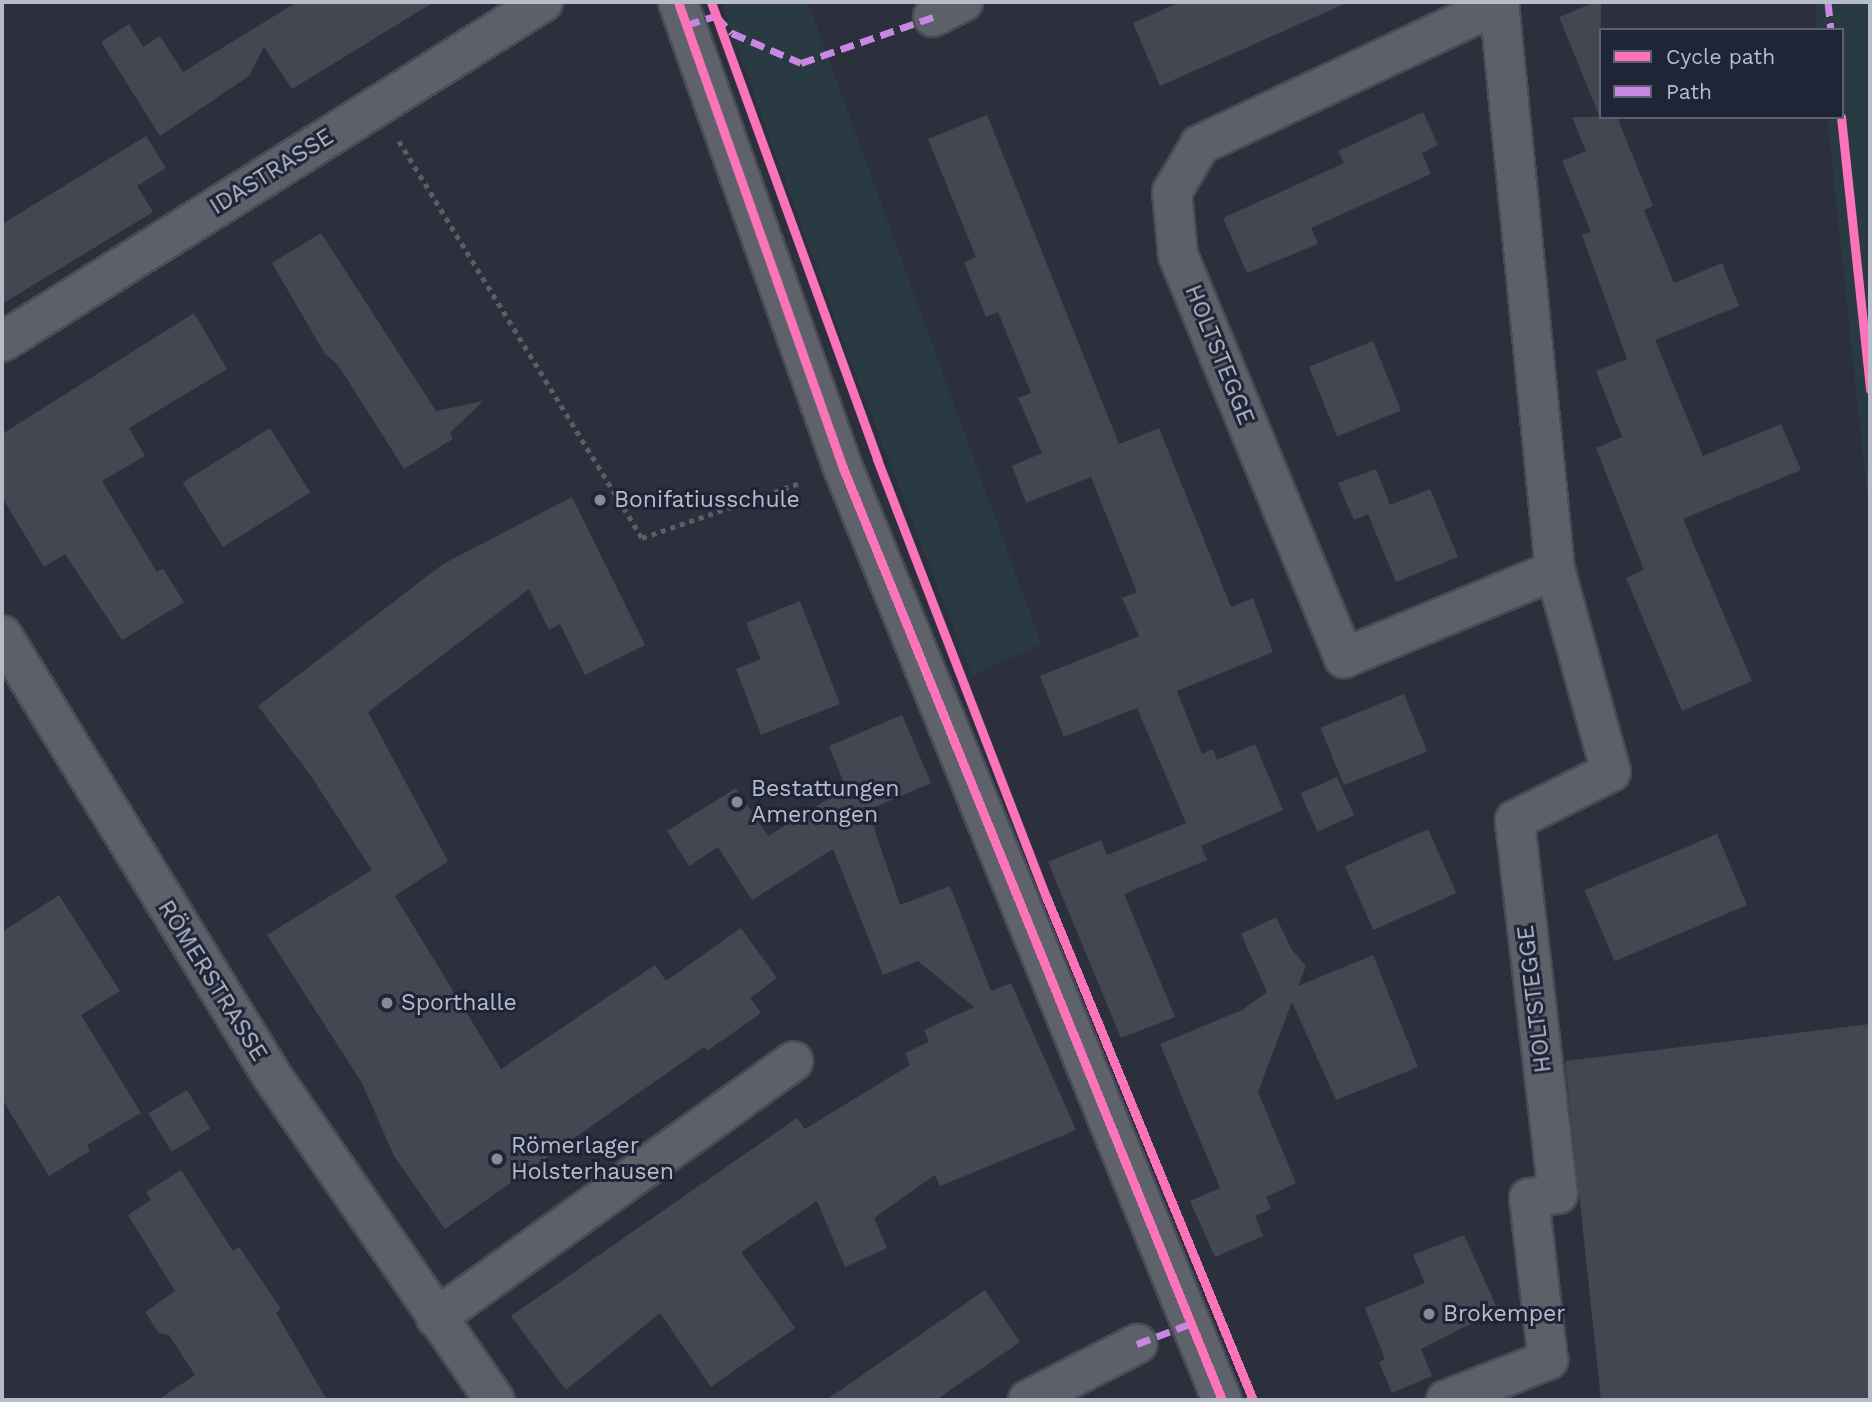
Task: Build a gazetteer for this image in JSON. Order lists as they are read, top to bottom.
{
  "streets": {
    "street": ["IDASTRASSE", "HOLTSTEGGE", "RÖMERSTRASSE"]
  },
  "places": [
    "Bonifatiusschule",
    "Bestattungen Amerongen",
    "Sporthalle",
    "Römerlager Holsterhausen",
    "Brokemper"
  ],
  "legend": ["Cycle path", "Path"]
}
